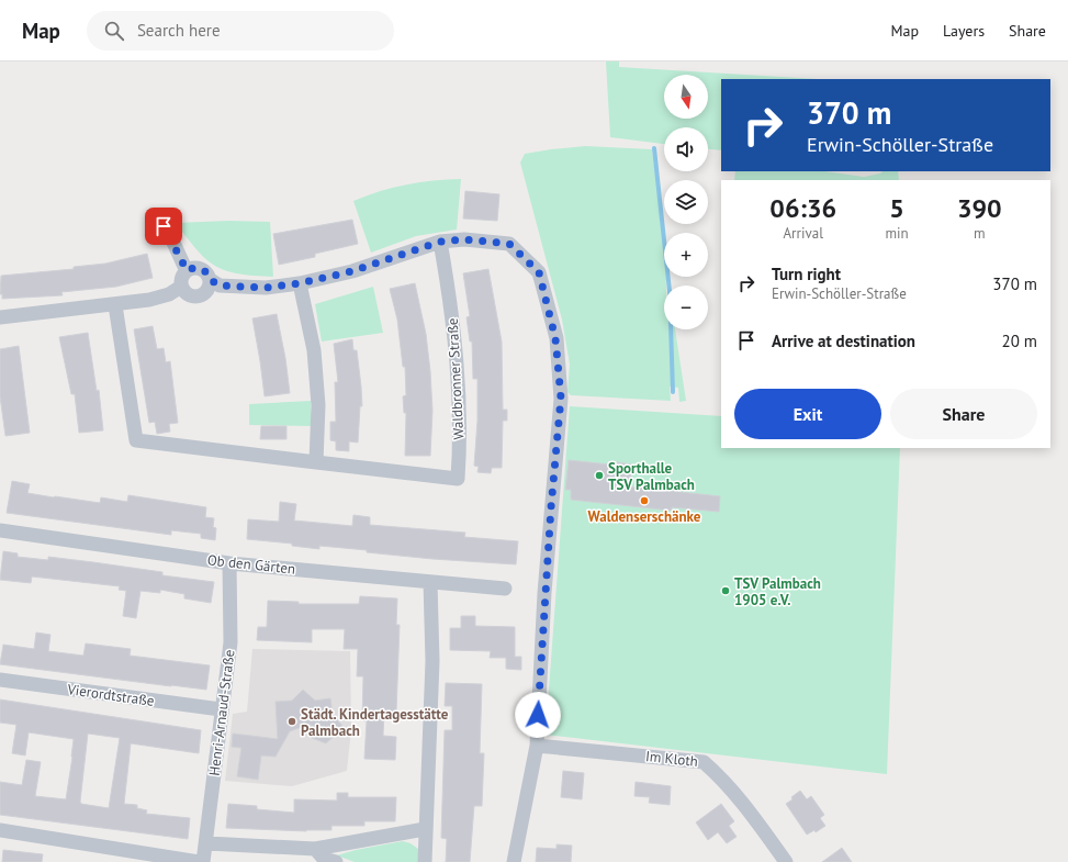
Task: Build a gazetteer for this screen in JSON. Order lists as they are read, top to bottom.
{
  "streets": {
    "street": [
      "Waldbronner Straße",
      "Ob den Gärten",
      "Vierordtstraße",
      "Henri-Arnaud-Straße",
      "Im Kloth"
    ]
  },
  "crossings": [
    ["Ob den Gärten", "Henri-Arnaud-Straße"],
    ["Vierordtstraße", "Henri-Arnaud-Straße"]
  ],
  "places": [
    "Sporthalle TSV Palmbach",
    "Waldenserschänke",
    "TSV Palmbach 1905 e.V.",
    "Städt. Kindertagesstätte Palmbach"
  ],
  "north": "bottom",
  "page": {
    "header": "Map",
    "search": "Search here",
    "nav": ["Map", "Layers", "Share"],
    "map_buttons": ["+", "−"],
    "turn": ["370 m", "Erwin-Schöller-Straße"],
    "eta": [
      "06:36",
      "Arrival",
      "5",
      "min",
      "390",
      "m"
    ],
    "list": [
      {
        "name": "Turn right",
        "note": "Erwin-Schöller-Straße",
        "value": "370 m"
      },
      {
        "name": "Arrive at destination",
        "value": "20 m"
      }
    ],
    "buttons": ["Exit", "Share"]
  }
}
